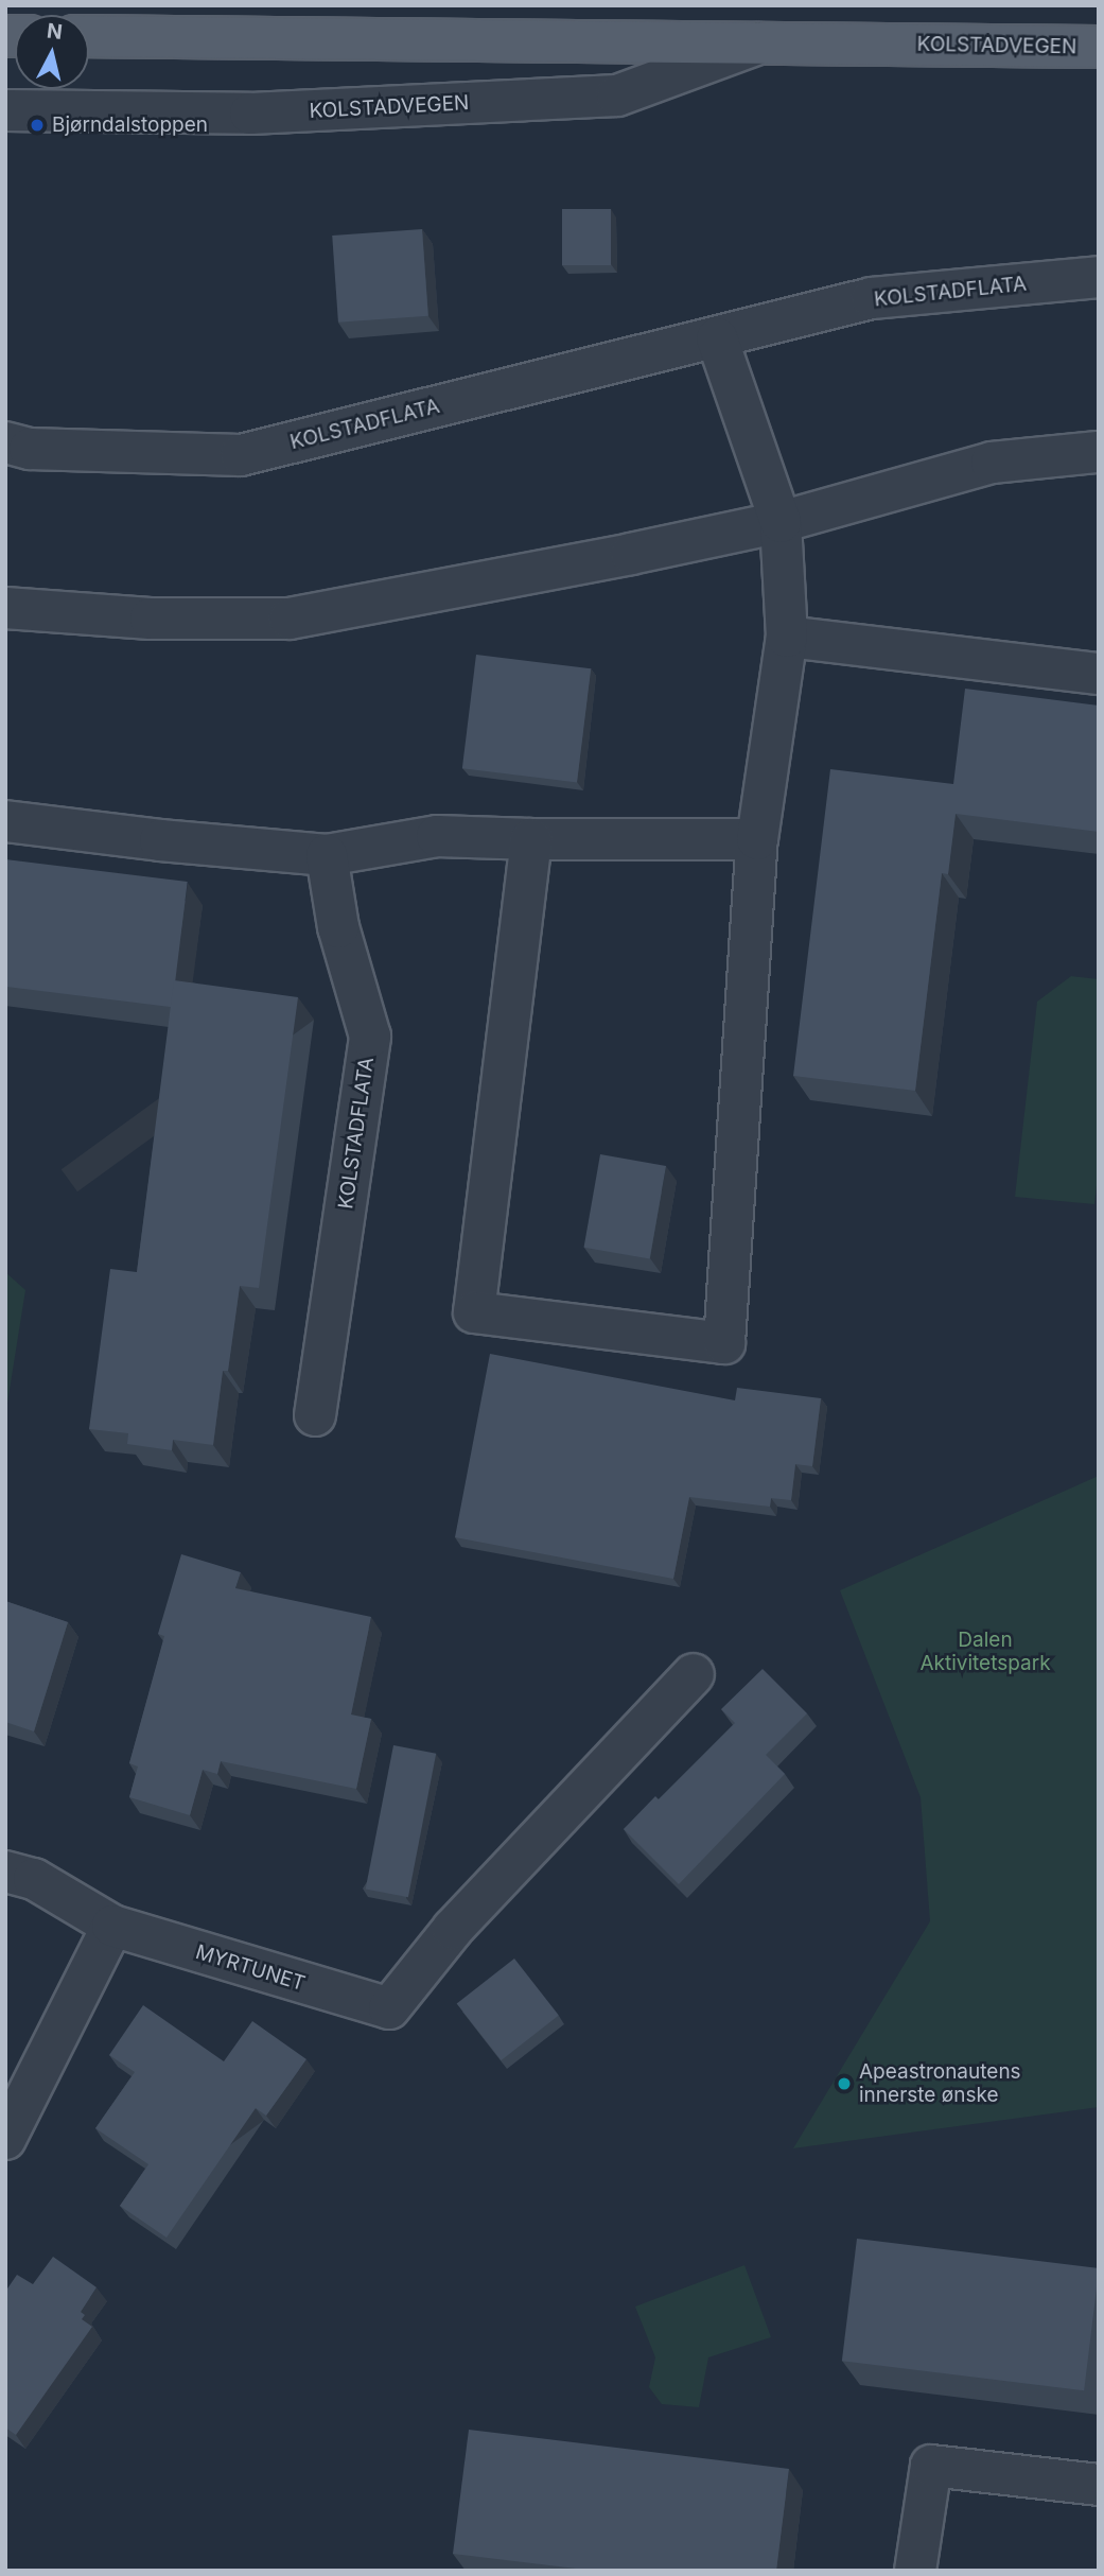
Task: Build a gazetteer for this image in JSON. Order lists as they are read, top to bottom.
{
  "streets": {
    "main road": ["KOLSTADVEGEN"],
    "street": ["KOLSTADFLATA", "MYRTUNET"]
  },
  "parks": ["Dalen Aktivitetspark"],
  "places": ["Bjørndalstoppen", "Apeastronautens innerste ønske"],
  "north": "top"
}
